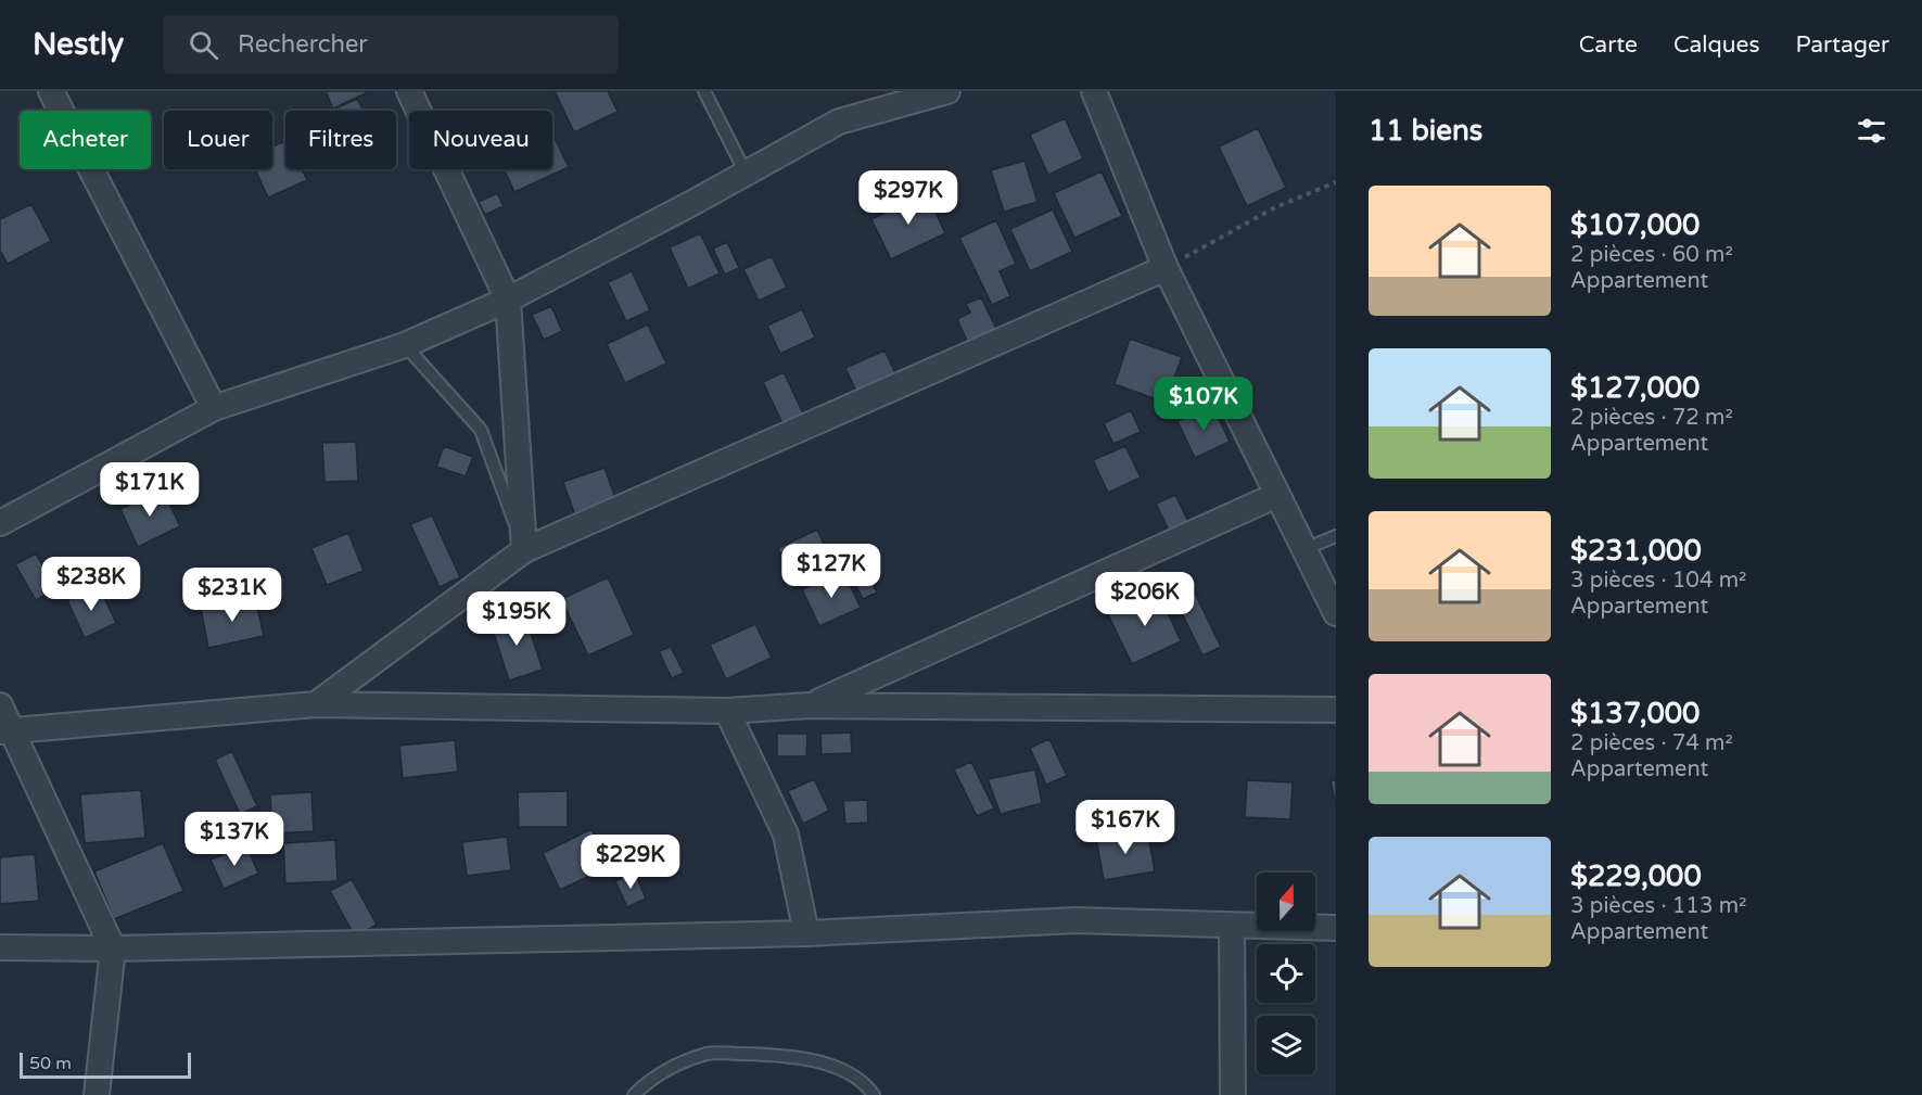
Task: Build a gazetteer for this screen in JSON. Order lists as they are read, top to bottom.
{
  "scale_bar": "50 m",
  "north": "top",
  "page": {
    "header": "Nestly",
    "search": "Rechercher",
    "nav": ["Carte", "Calques", "Partager"],
    "heading": "11 biens",
    "chip": [
      "Acheter",
      "Louer",
      "Filtres",
      "Nouveau"
    ],
    "list": [
      {
        "name": "$107,000",
        "note": "2 pièces · 60 m² · Appartement"
      },
      {
        "name": "$127,000",
        "note": "2 pièces · 72 m² · Appartement"
      },
      {
        "name": "$231,000",
        "note": "3 pièces · 104 m² · Appartement"
      },
      {
        "name": "$137,000",
        "note": "2 pièces · 74 m² · Appartement"
      },
      {
        "name": "$229,000",
        "note": "3 pièces · 113 m² · Appartement"
      }
    ],
    "price": [
      "$297K",
      "$107K",
      "$171K",
      "$127K",
      "$238K",
      "$231K",
      "$206K",
      "$195K",
      "$167K",
      "$137K",
      "$229K"
    ],
    "scale": "50 m"
  }
}
